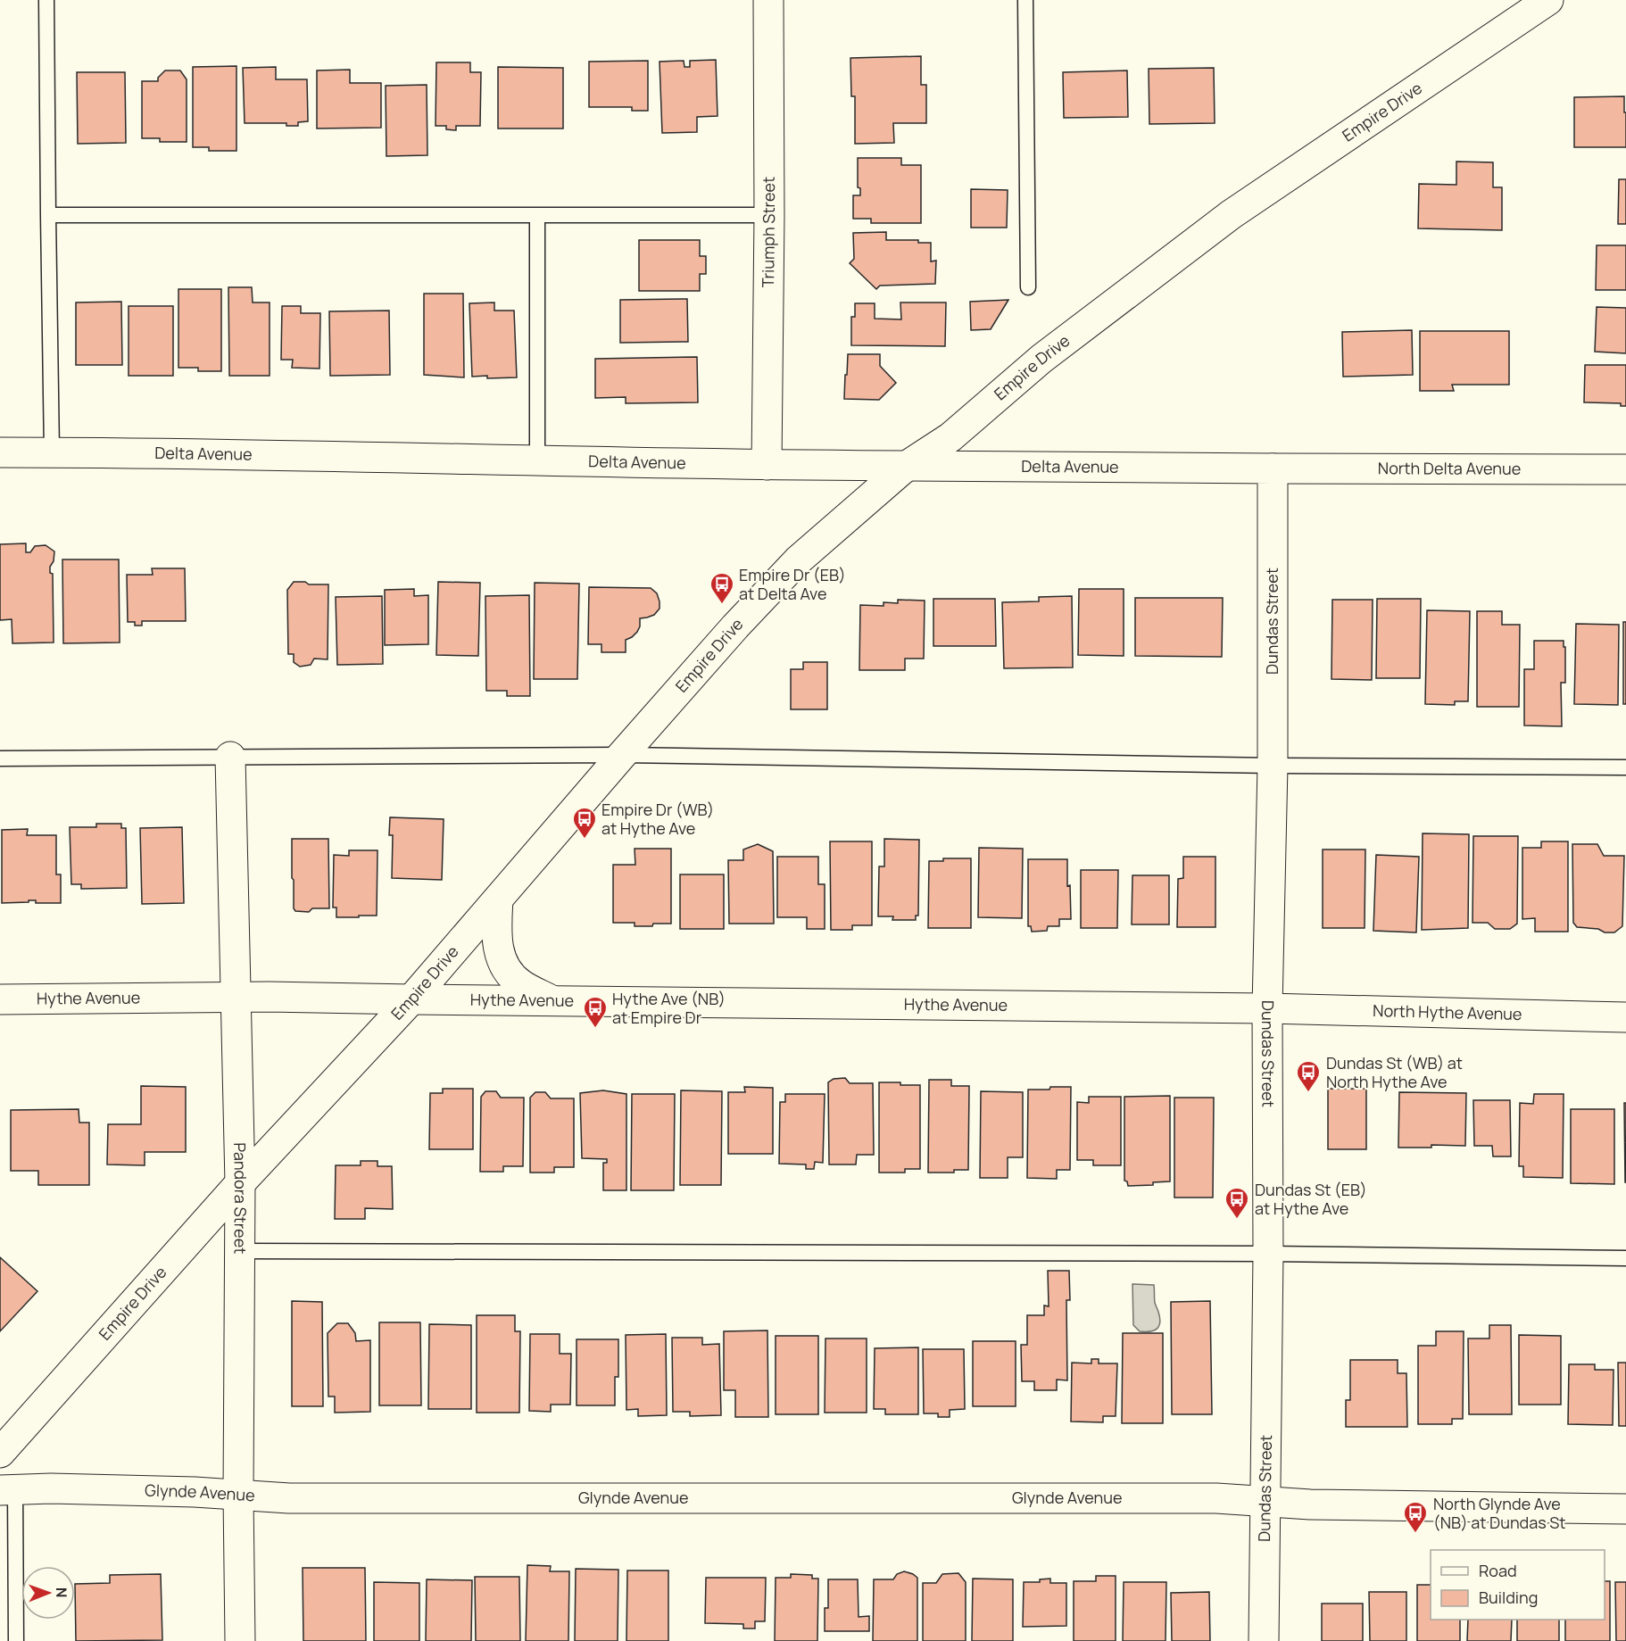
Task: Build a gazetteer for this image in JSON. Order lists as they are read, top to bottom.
{
  "streets": {
    "street": [
      "Empire Drive",
      "Triumph Street",
      "Delta Avenue",
      "North Delta Avenue",
      "Dundas Street",
      "Hythe Avenue",
      "North Hythe Avenue",
      "Pandora Street",
      "Glynde Avenue"
    ]
  },
  "crossings": [
    ["Empire Drive", "Delta Avenue"],
    ["Empire Drive", "Hythe Avenue"],
    ["Empire Drive", "Pandora Street"],
    ["Triumph Street", "Delta Avenue"],
    ["Delta Avenue", "North Delta Avenue"],
    ["Delta Avenue", "Dundas Street"],
    ["North Delta Avenue", "Dundas Street"],
    ["Dundas Street", "Hythe Avenue"],
    ["Dundas Street", "North Hythe Avenue"],
    ["Dundas Street", "Glynde Avenue"],
    ["Hythe Avenue", "North Hythe Avenue"],
    ["Hythe Avenue", "Pandora Street"],
    ["Pandora Street", "Glynde Avenue"]
  ],
  "places": {
    "bus stop": [
      "Empire Dr (EB) at Delta Ave",
      "Empire Dr (WB) at Hythe Ave",
      "Hythe Ave (NB) at Empire Dr",
      "Dundas St (WB) at North Hythe Ave",
      "Dundas St (EB) at Hythe Ave",
      "North Glynde Ave (NB) at Dundas St"
    ]
  },
  "legend": ["Road", "Building"],
  "north": "right"
}
